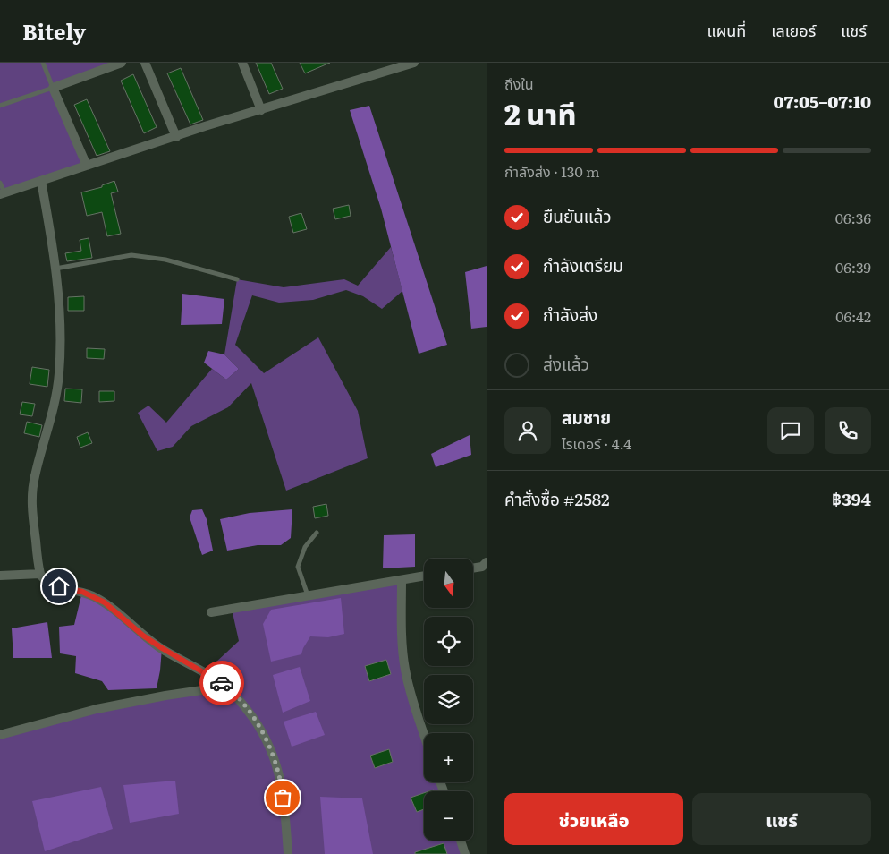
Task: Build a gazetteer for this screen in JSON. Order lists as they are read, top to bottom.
{
  "north": "bottom",
  "page": {
    "header": "Bitely",
    "nav": ["แผนที่", "เลเยอร์", "แชร์"],
    "heading": ["2 นาที", "ถึงใน", "07:05–07:10"],
    "panel": [
      "สมชาย",
      "ไรเดอร์ · 4.4",
      "คำสั่งซื้อ #2582",
      "฿394"
    ],
    "bar": "กำลังส่ง · 130 m",
    "list": [
      ["ยืนยันแล้ว", "06:36"],
      ["กำลังเตรียม", "06:39"],
      ["กำลังส่ง", "06:42"],
      "ส่งแล้ว"
    ],
    "map_buttons": ["+", "−"],
    "buttons": ["ช่วยเหลือ", "แชร์"]
  }
}
